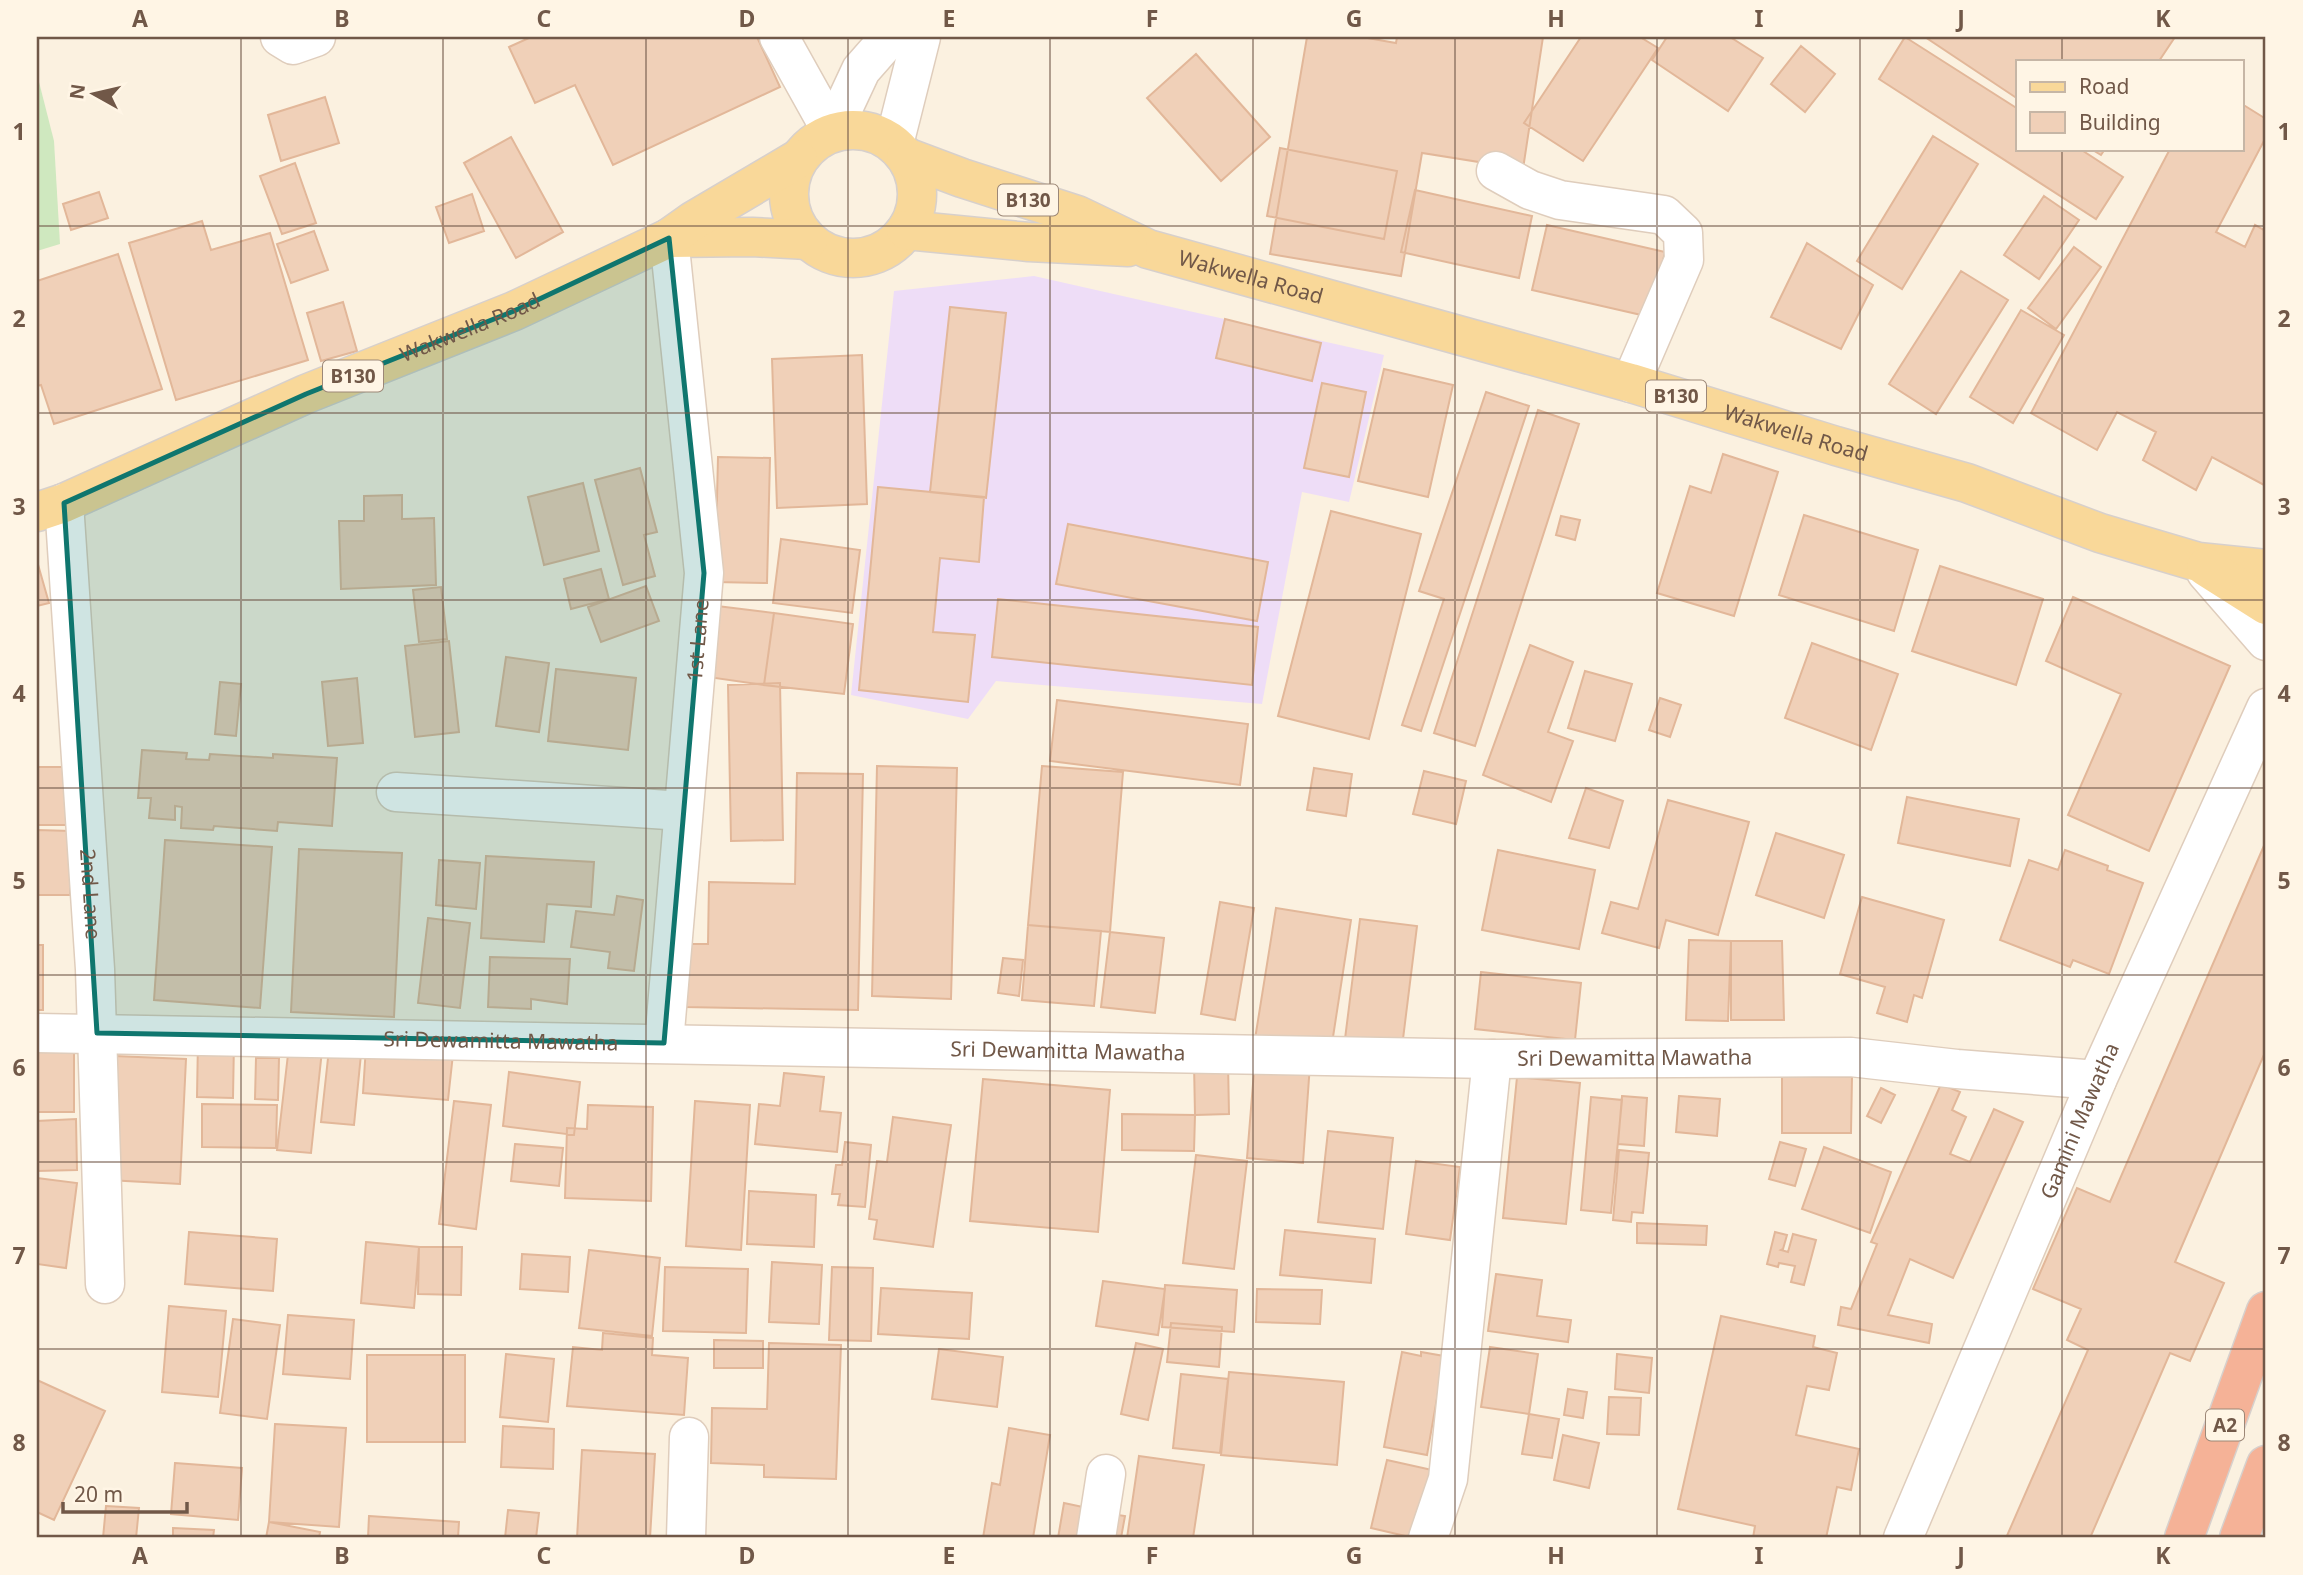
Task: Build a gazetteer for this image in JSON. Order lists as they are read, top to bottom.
{
  "streets": {
    "highway": ["A2"],
    "main road": ["B130", "Wakwella Road"],
    "street": [
      "1st Lane",
      "2nd Lane",
      "Sri Dewamitta Mawatha",
      "Gamini Mawatha"
    ]
  },
  "crossings": [
    ["Wakwella Road", "1st Lane"],
    ["Wakwella Road", "2nd Lane"],
    ["1st Lane", "Sri Dewamitta Mawatha"],
    ["2nd Lane", "Sri Dewamitta Mawatha"],
    ["Sri Dewamitta Mawatha", "Gamini Mawatha"]
  ],
  "legend": ["Road", "Building"],
  "scale_bar": "20 m",
  "north": "left",
  "grid": {
    "columns": [
      "A",
      "B",
      "C",
      "D",
      "E",
      "F",
      "G",
      "H",
      "I",
      "J",
      "K"
    ],
    "rows": [
      "1",
      "2",
      "3",
      "4",
      "5",
      "6",
      "7",
      "8"
    ]
  }
}
